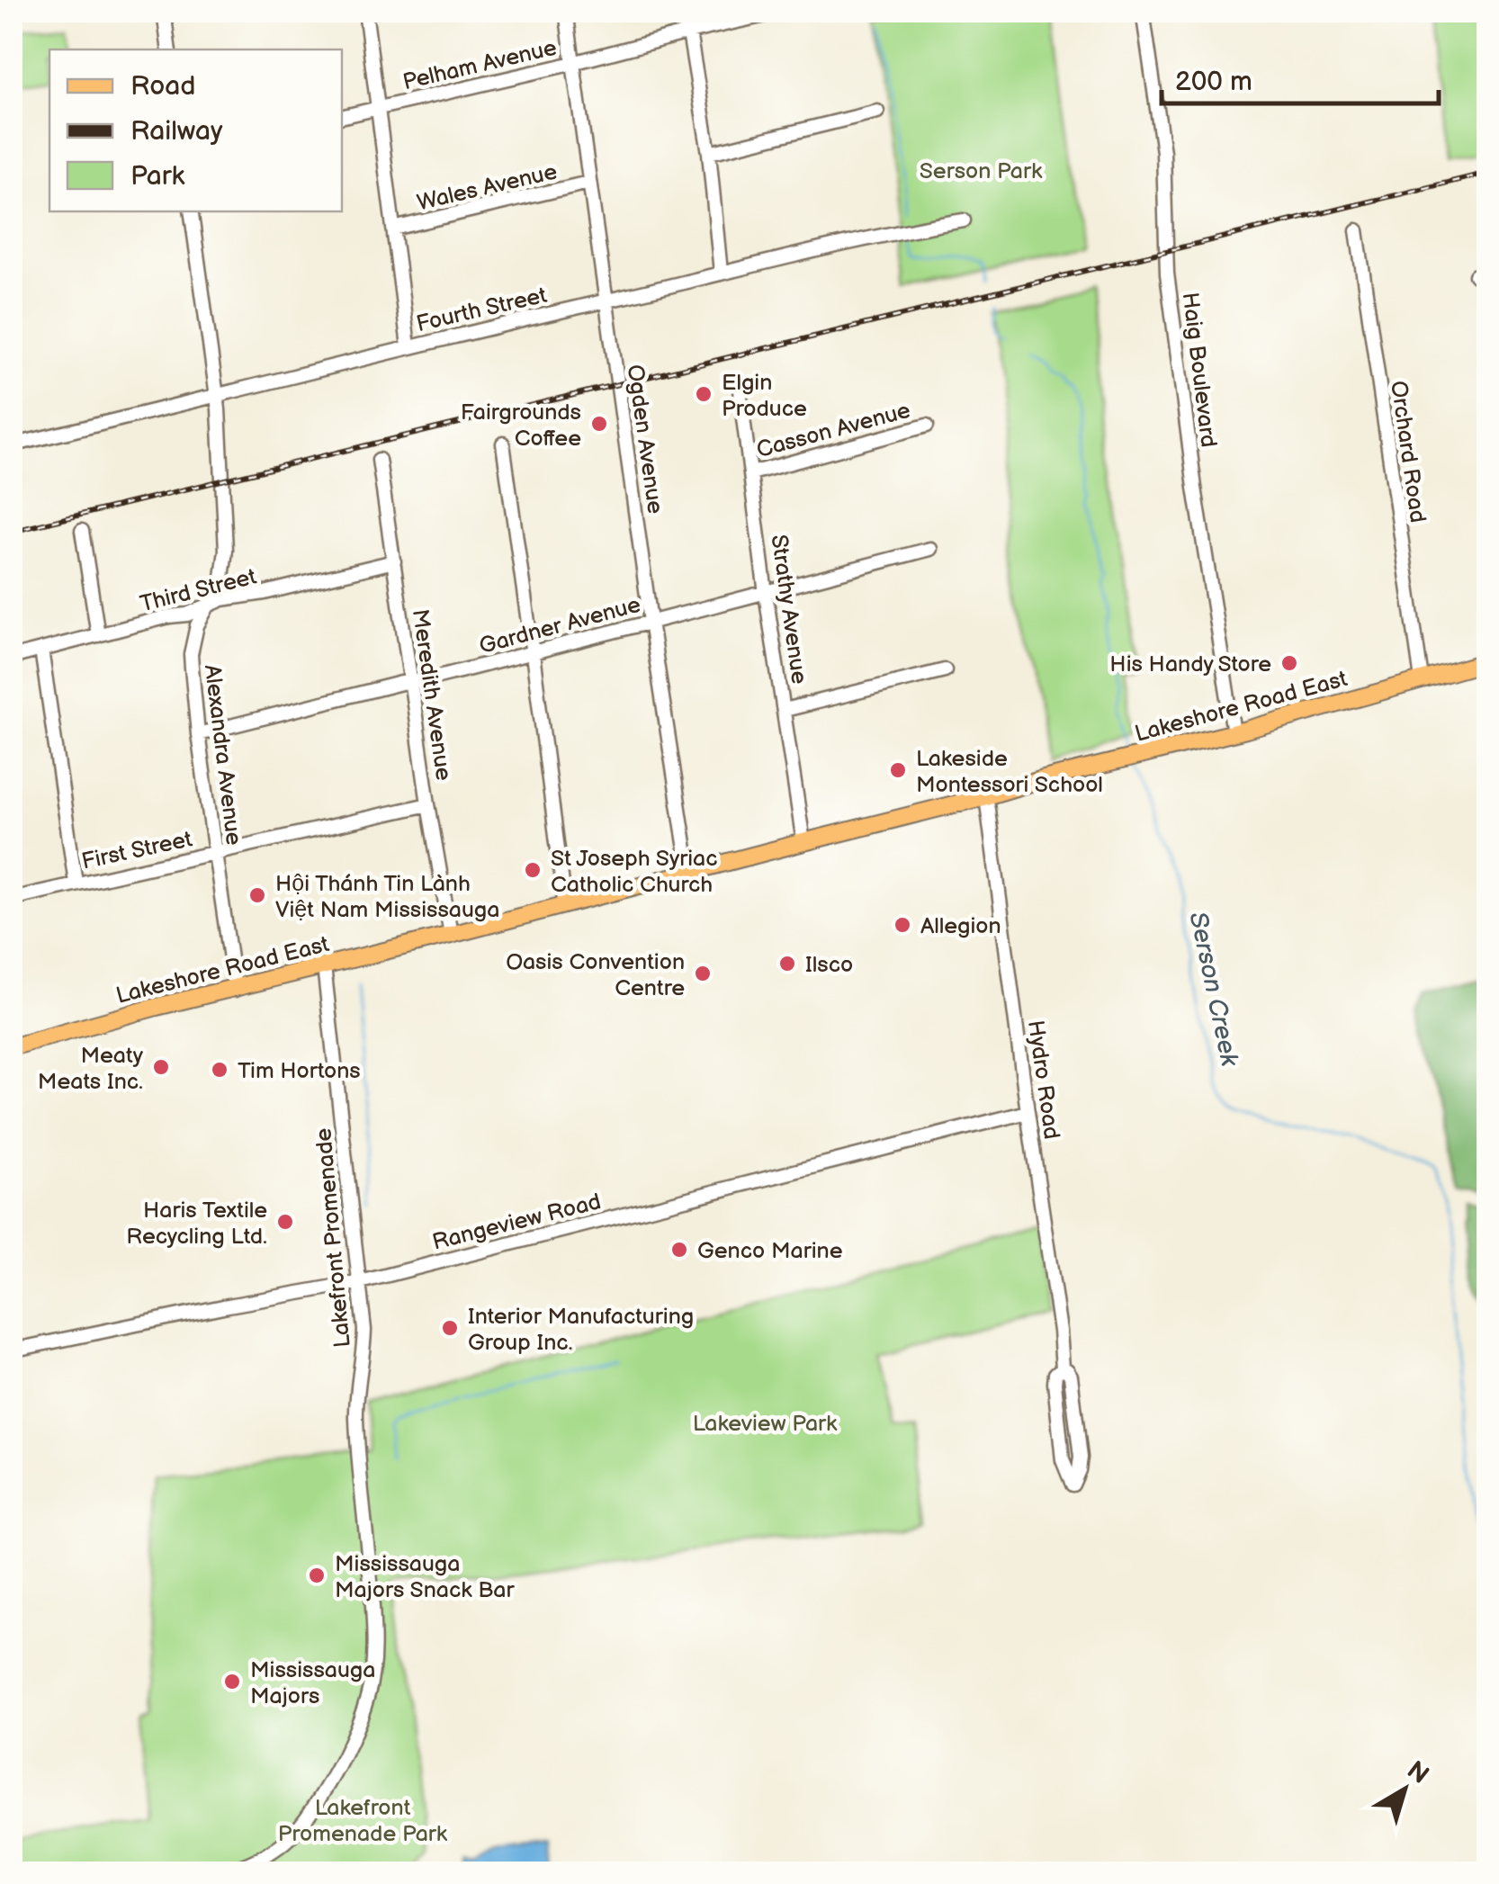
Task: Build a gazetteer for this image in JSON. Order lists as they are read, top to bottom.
{
  "streets": {
    "main road": ["Lakeshore Road East"],
    "street": [
      "Pelham Avenue",
      "Wales Avenue",
      "Fourth Street",
      "Haig Boulevard",
      "Casson Avenue",
      "Ogden Avenue",
      "Orchard Road",
      "Third Street",
      "Strathy Avenue",
      "Gardner Avenue",
      "Meredith Avenue",
      "Alexandra Avenue",
      "First Street",
      "Hydro Road",
      "Rangeview Road",
      "Lakefront Promenade"
    ]
  },
  "crossings": [
    ["Pelham Avenue", "Ogden Avenue"],
    ["Wales Avenue", "Ogden Avenue"],
    ["Fourth Street", "Ogden Avenue"],
    ["Fourth Street", "Alexandra Avenue"],
    ["Haig Boulevard", "Lakeshore Road East"],
    ["Casson Avenue", "Strathy Avenue"],
    ["Ogden Avenue", "Gardner Avenue"],
    ["Ogden Avenue", "Lakeshore Road East"],
    ["Orchard Road", "Lakeshore Road East"],
    ["Third Street", "Meredith Avenue"],
    ["Third Street", "Alexandra Avenue"],
    ["Strathy Avenue", "Gardner Avenue"],
    ["Strathy Avenue", "Lakeshore Road East"],
    ["Gardner Avenue", "Meredith Avenue"],
    ["Gardner Avenue", "Alexandra Avenue"],
    ["Meredith Avenue", "Lakeshore Road East"],
    ["Meredith Avenue", "First Street"],
    ["Lakeshore Road East", "Alexandra Avenue"],
    ["Lakeshore Road East", "Hydro Road"],
    ["Lakeshore Road East", "Lakefront Promenade"],
    ["Alexandra Avenue", "First Street"],
    ["Hydro Road", "Rangeview Road"],
    ["Rangeview Road", "Lakefront Promenade"]
  ],
  "water": ["Serson Creek"],
  "parks": ["Serson Park", "Lakeview Park", "Lakefront Promenade Park"],
  "places": [
    "Elgin Produce",
    "Fairgrounds Coffee",
    "His Handy Store",
    "Lakeside Montessori School",
    "St Joseph Syriac Catholic Church",
    "Hội Thánh Tin Lành Việt Nam Mississauga",
    "Allegion",
    "Ilsco",
    "Oasis Convention Centre",
    "Meaty Meats Inc.",
    "Tim Hortons",
    "Haris Textile Recycling Ltd.",
    "Genco Marine",
    "Interior Manufacturing Group Inc.",
    "Mississauga Majors Snack Bar",
    "Mississauga Majors"
  ],
  "legend": ["Road", "Railway", "Park"],
  "scale_bar": "200 m",
  "north": "top right"
}
